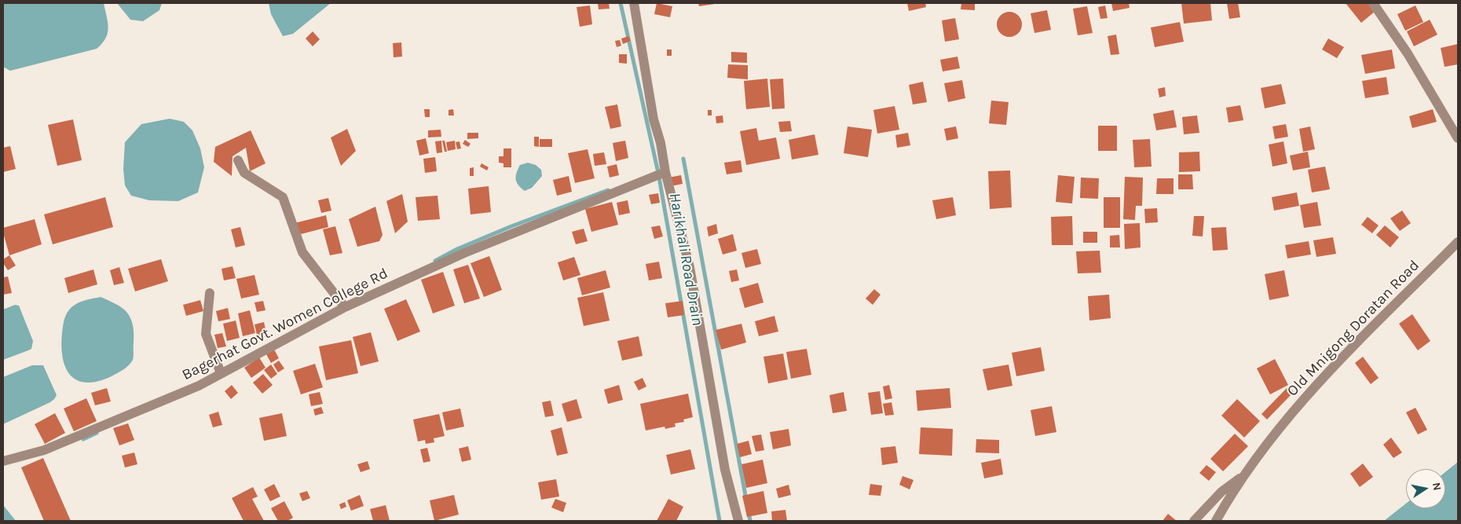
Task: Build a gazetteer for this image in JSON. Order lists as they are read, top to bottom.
{
  "streets": {
    "street": ["Bagerhat Govt. Women College Rd", "Old Mnigong Doratan Road"]
  },
  "water": ["Harikhali Road Drain"],
  "north": "right"
}
